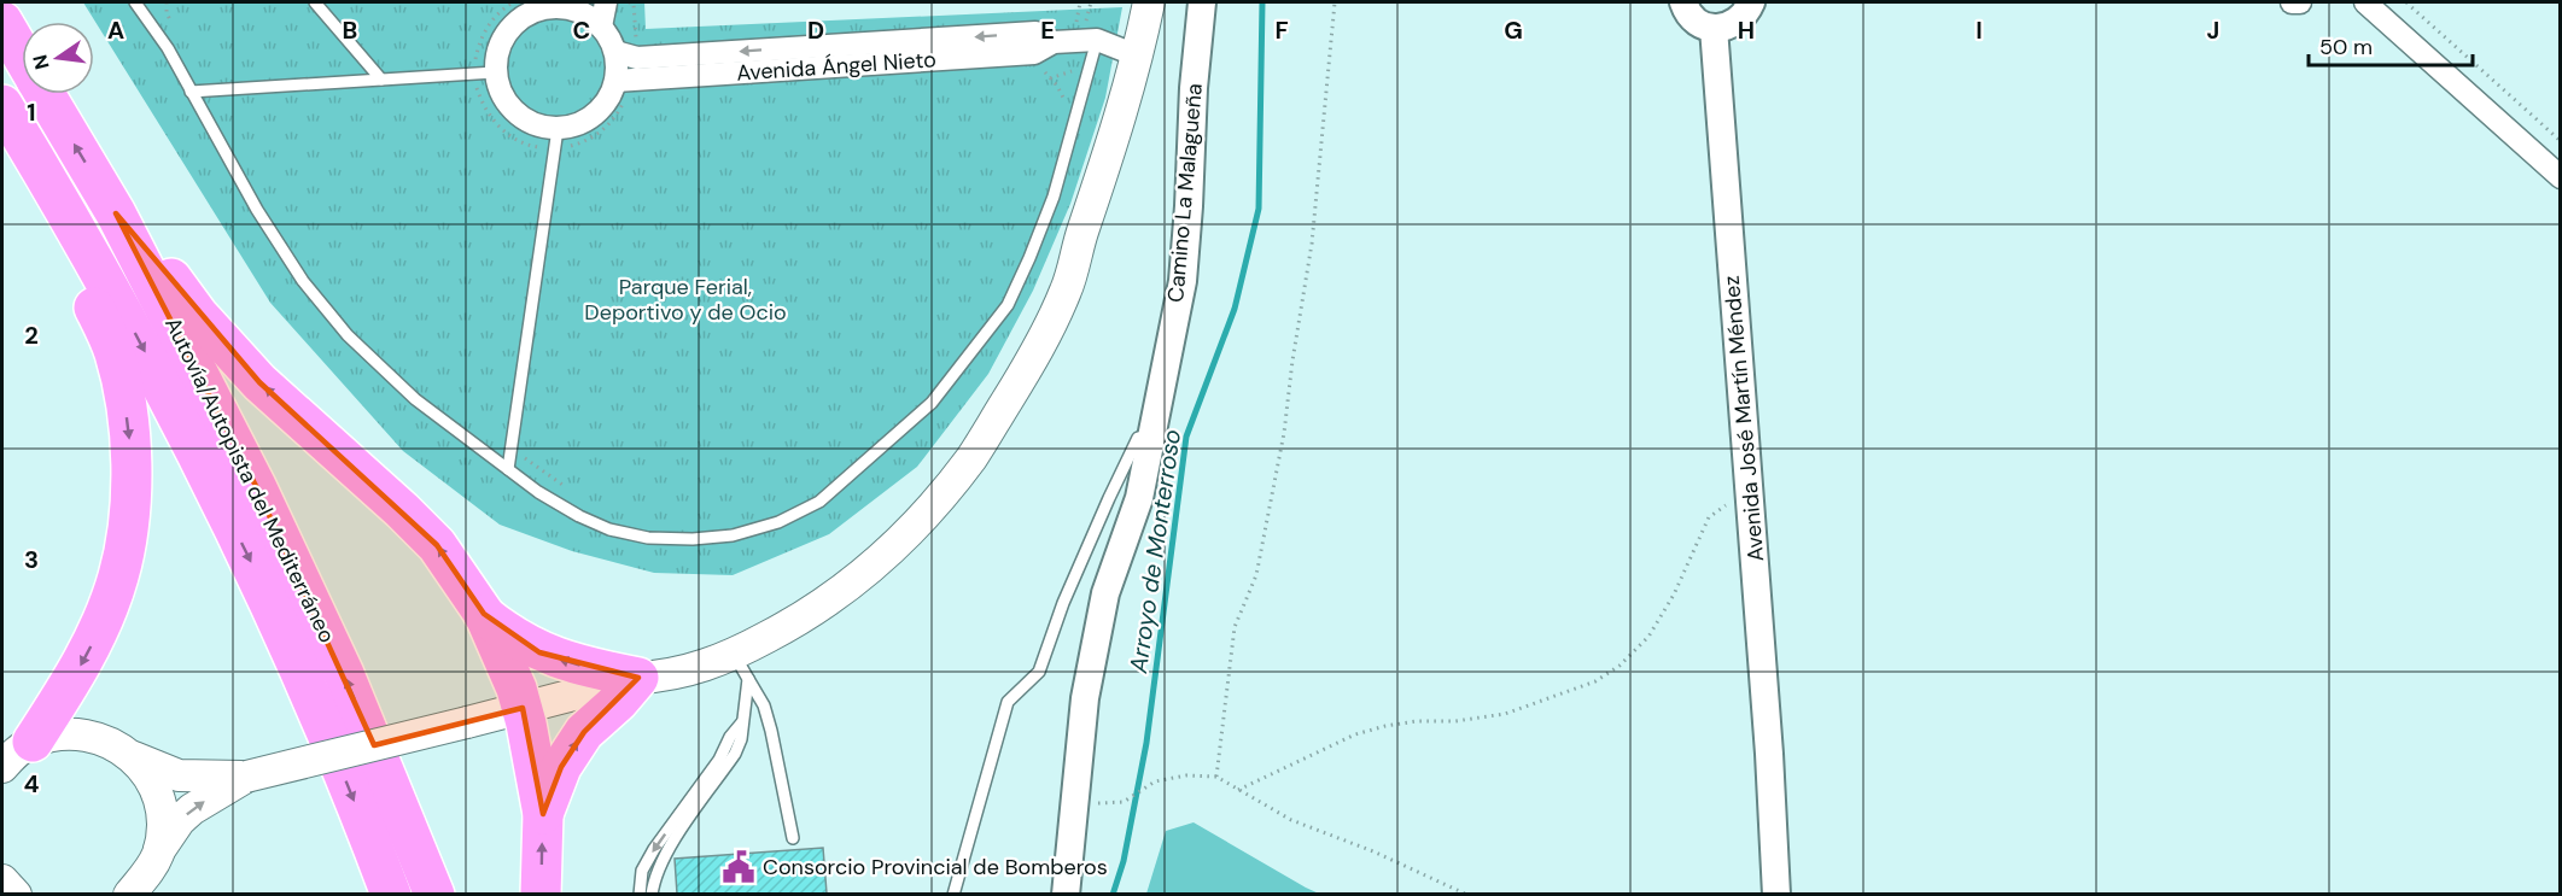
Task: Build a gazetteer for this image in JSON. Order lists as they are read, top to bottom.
{
  "streets": {
    "highway": ["Autovía/Autopista del Mediterráneo"],
    "street": ["Avenida Ángel Nieto", "Camino La Malagueña", "Avenida José Martín Méndez"]
  },
  "water": ["Arroyo de Monterroso"],
  "parks": ["Parque Ferial, Deportivo y de Ocio"],
  "places": {
    "public building": ["Consorcio Provincial de Bomberos"]
  },
  "scale_bar": "50 m",
  "north": "left",
  "grid": {
    "columns": [
      "A",
      "B",
      "C",
      "D",
      "E",
      "F",
      "G",
      "H",
      "I",
      "J"
    ],
    "rows": [
      "1",
      "2",
      "3",
      "4"
    ]
  }
}
